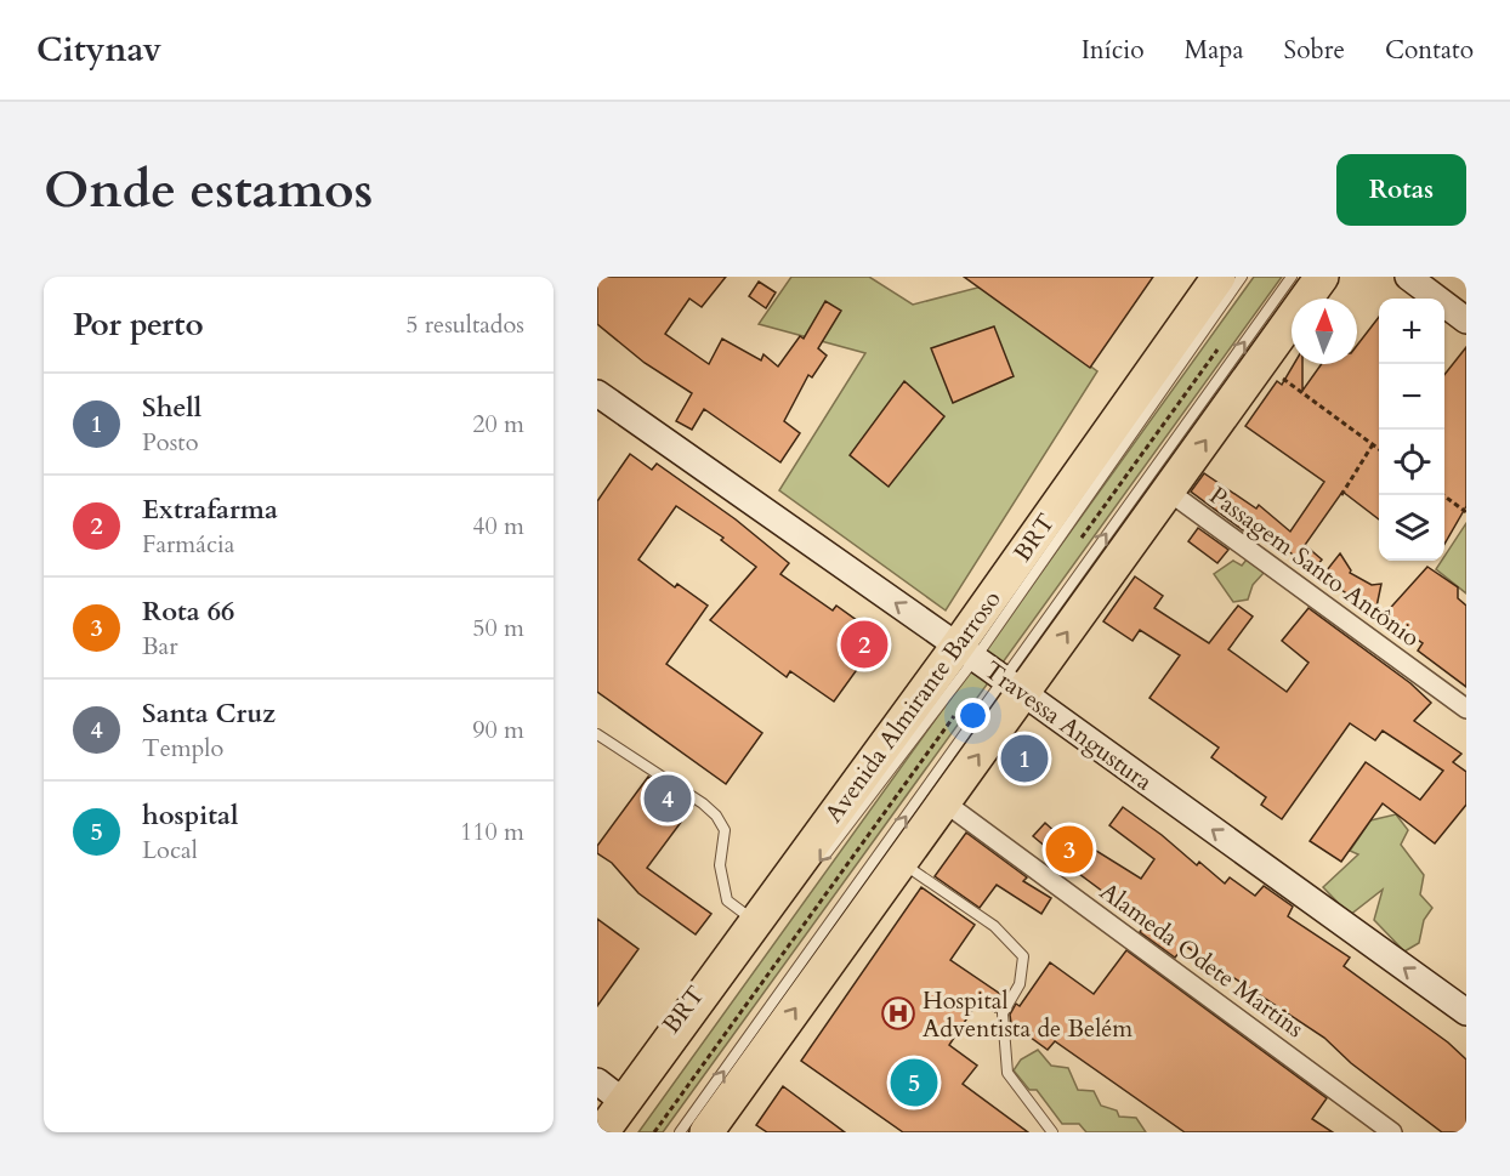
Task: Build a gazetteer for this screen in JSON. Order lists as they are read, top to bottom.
{
  "streets": {
    "highway": ["Avenida Almirante Barroso"],
    "street": ["Passagem Santo Antônio", "Travessa Angustura", "Alameda Odete Martins"],
    "lane": ["BRT"]
  },
  "crossings": [
    ["BRT", "Avenida Almirante Barroso"],
    ["BRT", "Travessa Angustura"],
    ["Avenida Almirante Barroso", "Travessa Angustura"]
  ],
  "one_way": ["Travessa Angustura"],
  "places": {
    "hospital": ["Hospital Adventista de Belém"]
  },
  "north": "top",
  "page": {
    "header": "Citynav",
    "nav": [
      "Início",
      "Mapa",
      "Sobre",
      "Contato"
    ],
    "buttons": "Rotas",
    "title": "Onde estamos",
    "heading": ["Por perto", "5 resultados"],
    "map_buttons": ["+", "−"],
    "list": [
      {
        "mark": "1",
        "name": "Shell",
        "note": "Posto",
        "value": "20 m"
      },
      {
        "mark": "2",
        "name": "Extrafarma",
        "note": "Farmácia",
        "value": "40 m"
      },
      {
        "mark": "3",
        "name": "Rota 66",
        "note": "Bar",
        "value": "50 m"
      },
      {
        "mark": "4",
        "name": "Santa Cruz",
        "note": "Templo",
        "value": "90 m"
      },
      {
        "mark": "5",
        "name": "hospital",
        "note": "Local",
        "value": "110 m"
      }
    ],
    "pins": [
      "2",
      "1",
      "4",
      "3",
      "5"
    ]
  }
}
